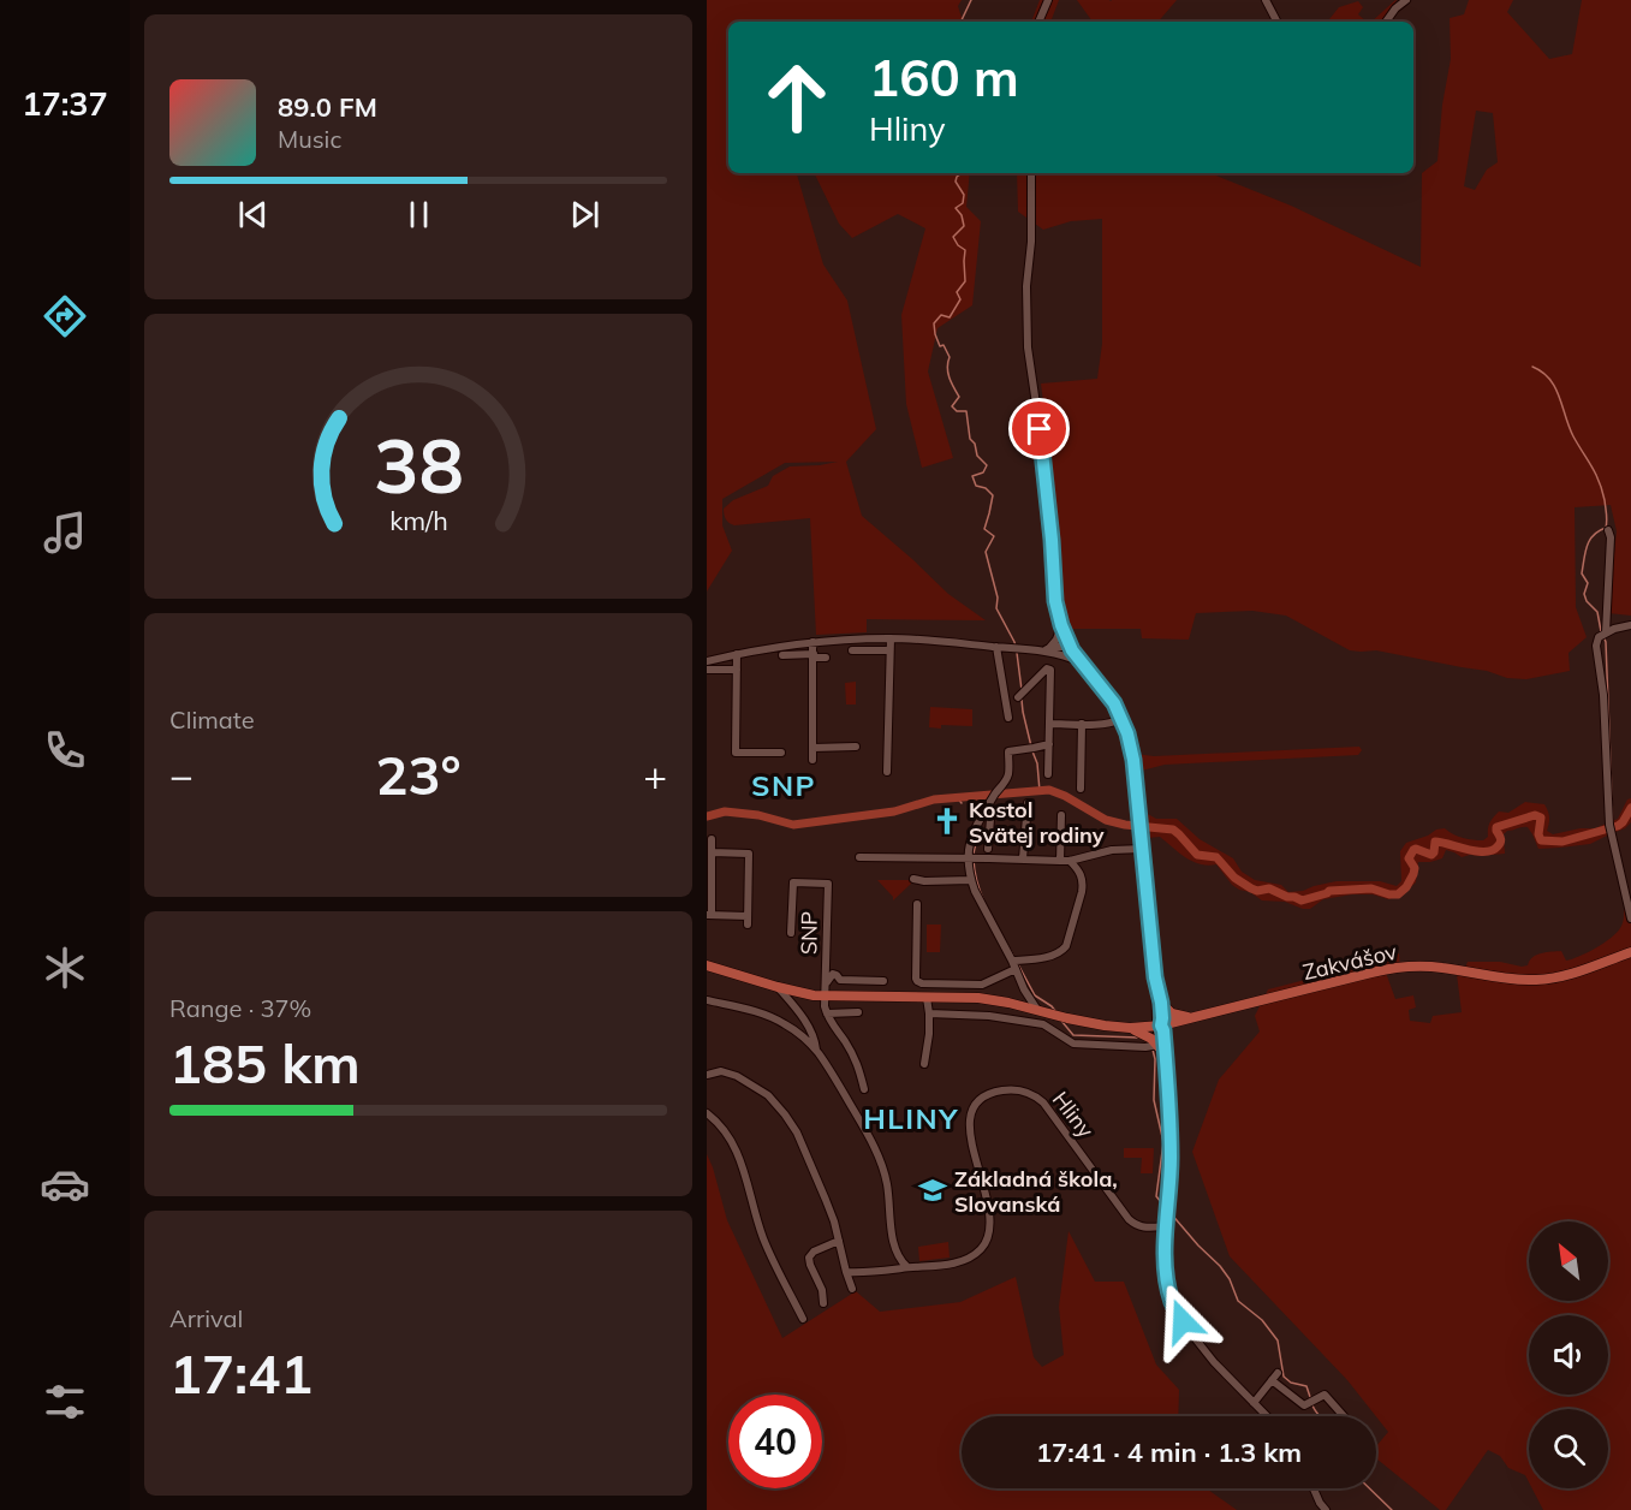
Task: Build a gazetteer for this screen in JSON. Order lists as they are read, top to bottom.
{
  "streets": {
    "main road": ["Zakvášov"],
    "street": ["SNP", "Hliny"]
  },
  "districts": ["SNP", "HLINY"],
  "places": {
    "church": ["Kostol Svätej rodiny"],
    "school or university": ["Základná škola, Slovanská"]
  },
  "north": "top left",
  "page": {
    "tabs": "17:37",
    "turn": ["160 m", "Hliny"],
    "song": ["89.0 FM", "Music"],
    "tile": [
      "Climate",
      ["Range · 37%", "185 km"],
      ["Arrival", "17:41"]
    ],
    "heat": ["−", "23°", "+"],
    "limit": "40",
    "trip": "17:41 · 4 min · 1.3 km",
    "gauge": ["38", "km/h"]
  }
}
